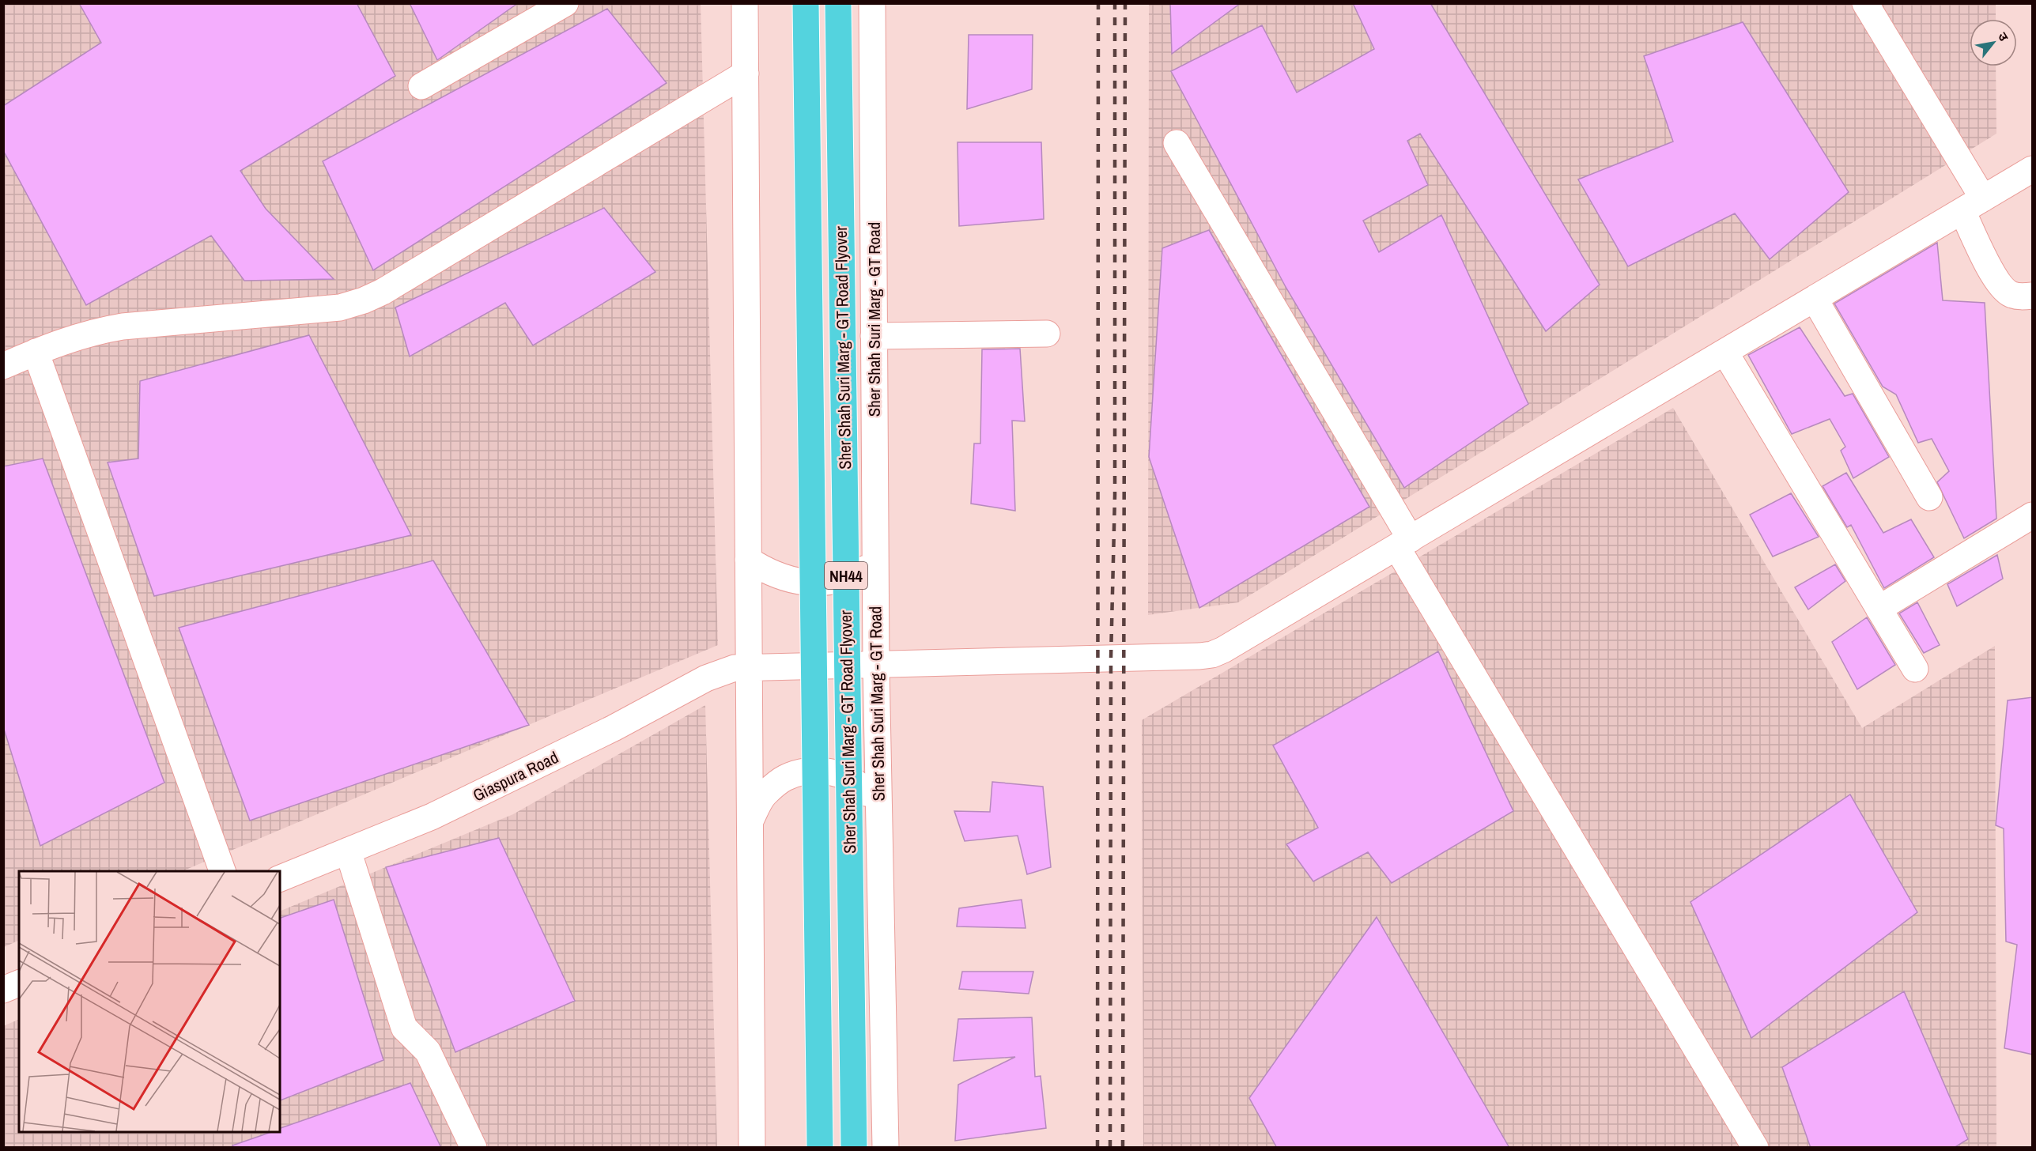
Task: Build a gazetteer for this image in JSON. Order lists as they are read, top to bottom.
{
  "streets": {
    "highway": ["Sher Shah Suri Marg - GT Road Flyover", "NH44"],
    "street": ["Sher Shah Suri Marg - GT Road", "Giaspura Road"]
  },
  "crossings": [
    ["Sher Shah Suri Marg - GT Road", "Giaspura Road"]
  ],
  "north": "top right"
}
